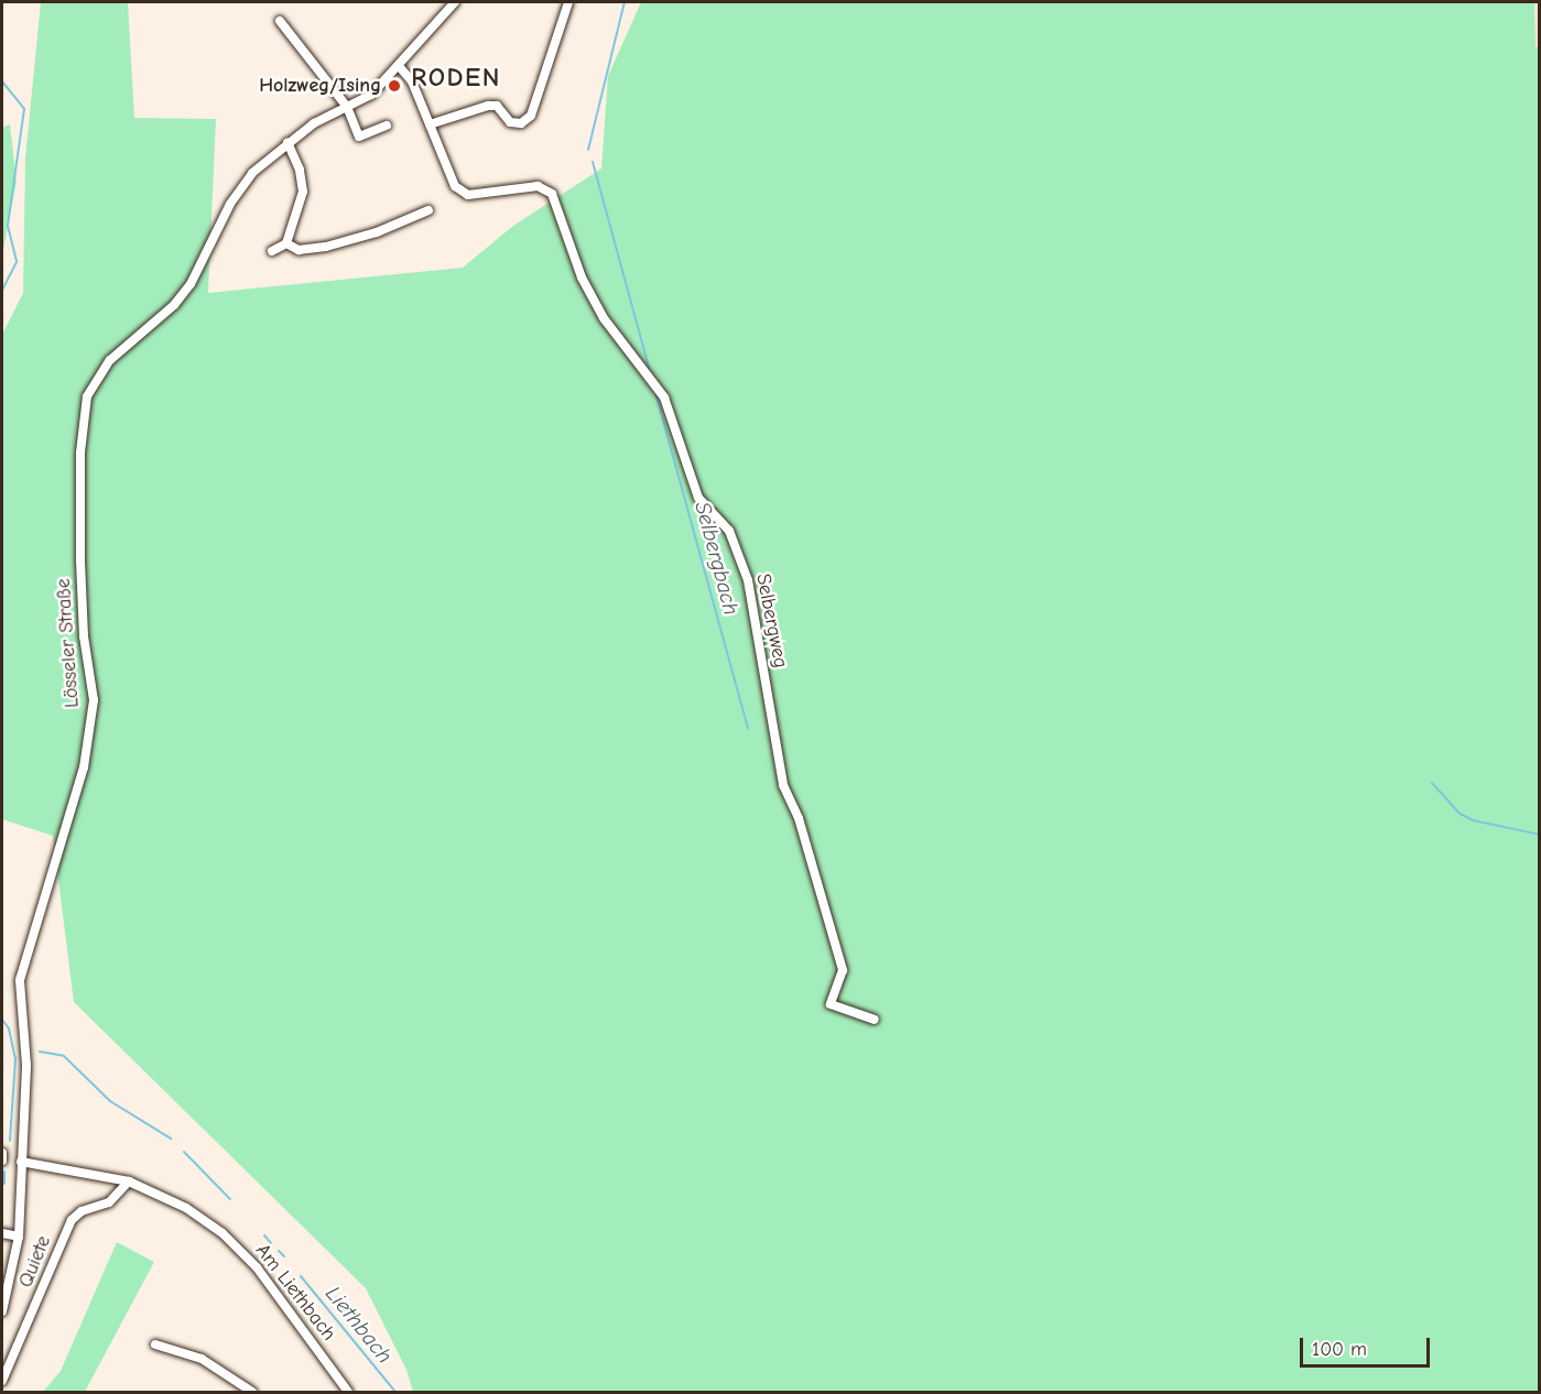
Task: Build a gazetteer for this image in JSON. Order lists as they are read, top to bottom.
{
  "streets": {
    "street": [
      "Selbergweg",
      "Lösseler Straße",
      "Quiete",
      "Am Liethbach"
    ]
  },
  "crossings": [
    ["Selbergweg", "Lösseler Straße"],
    ["Lösseler Straße", "Am Liethbach"],
    ["Quiete", "Am Liethbach"]
  ],
  "districts": ["RODEN"],
  "water": ["Selbergbach", "Liethbach"],
  "places": ["Holzweg/Ising"],
  "scale_bar": "100 m"
}
